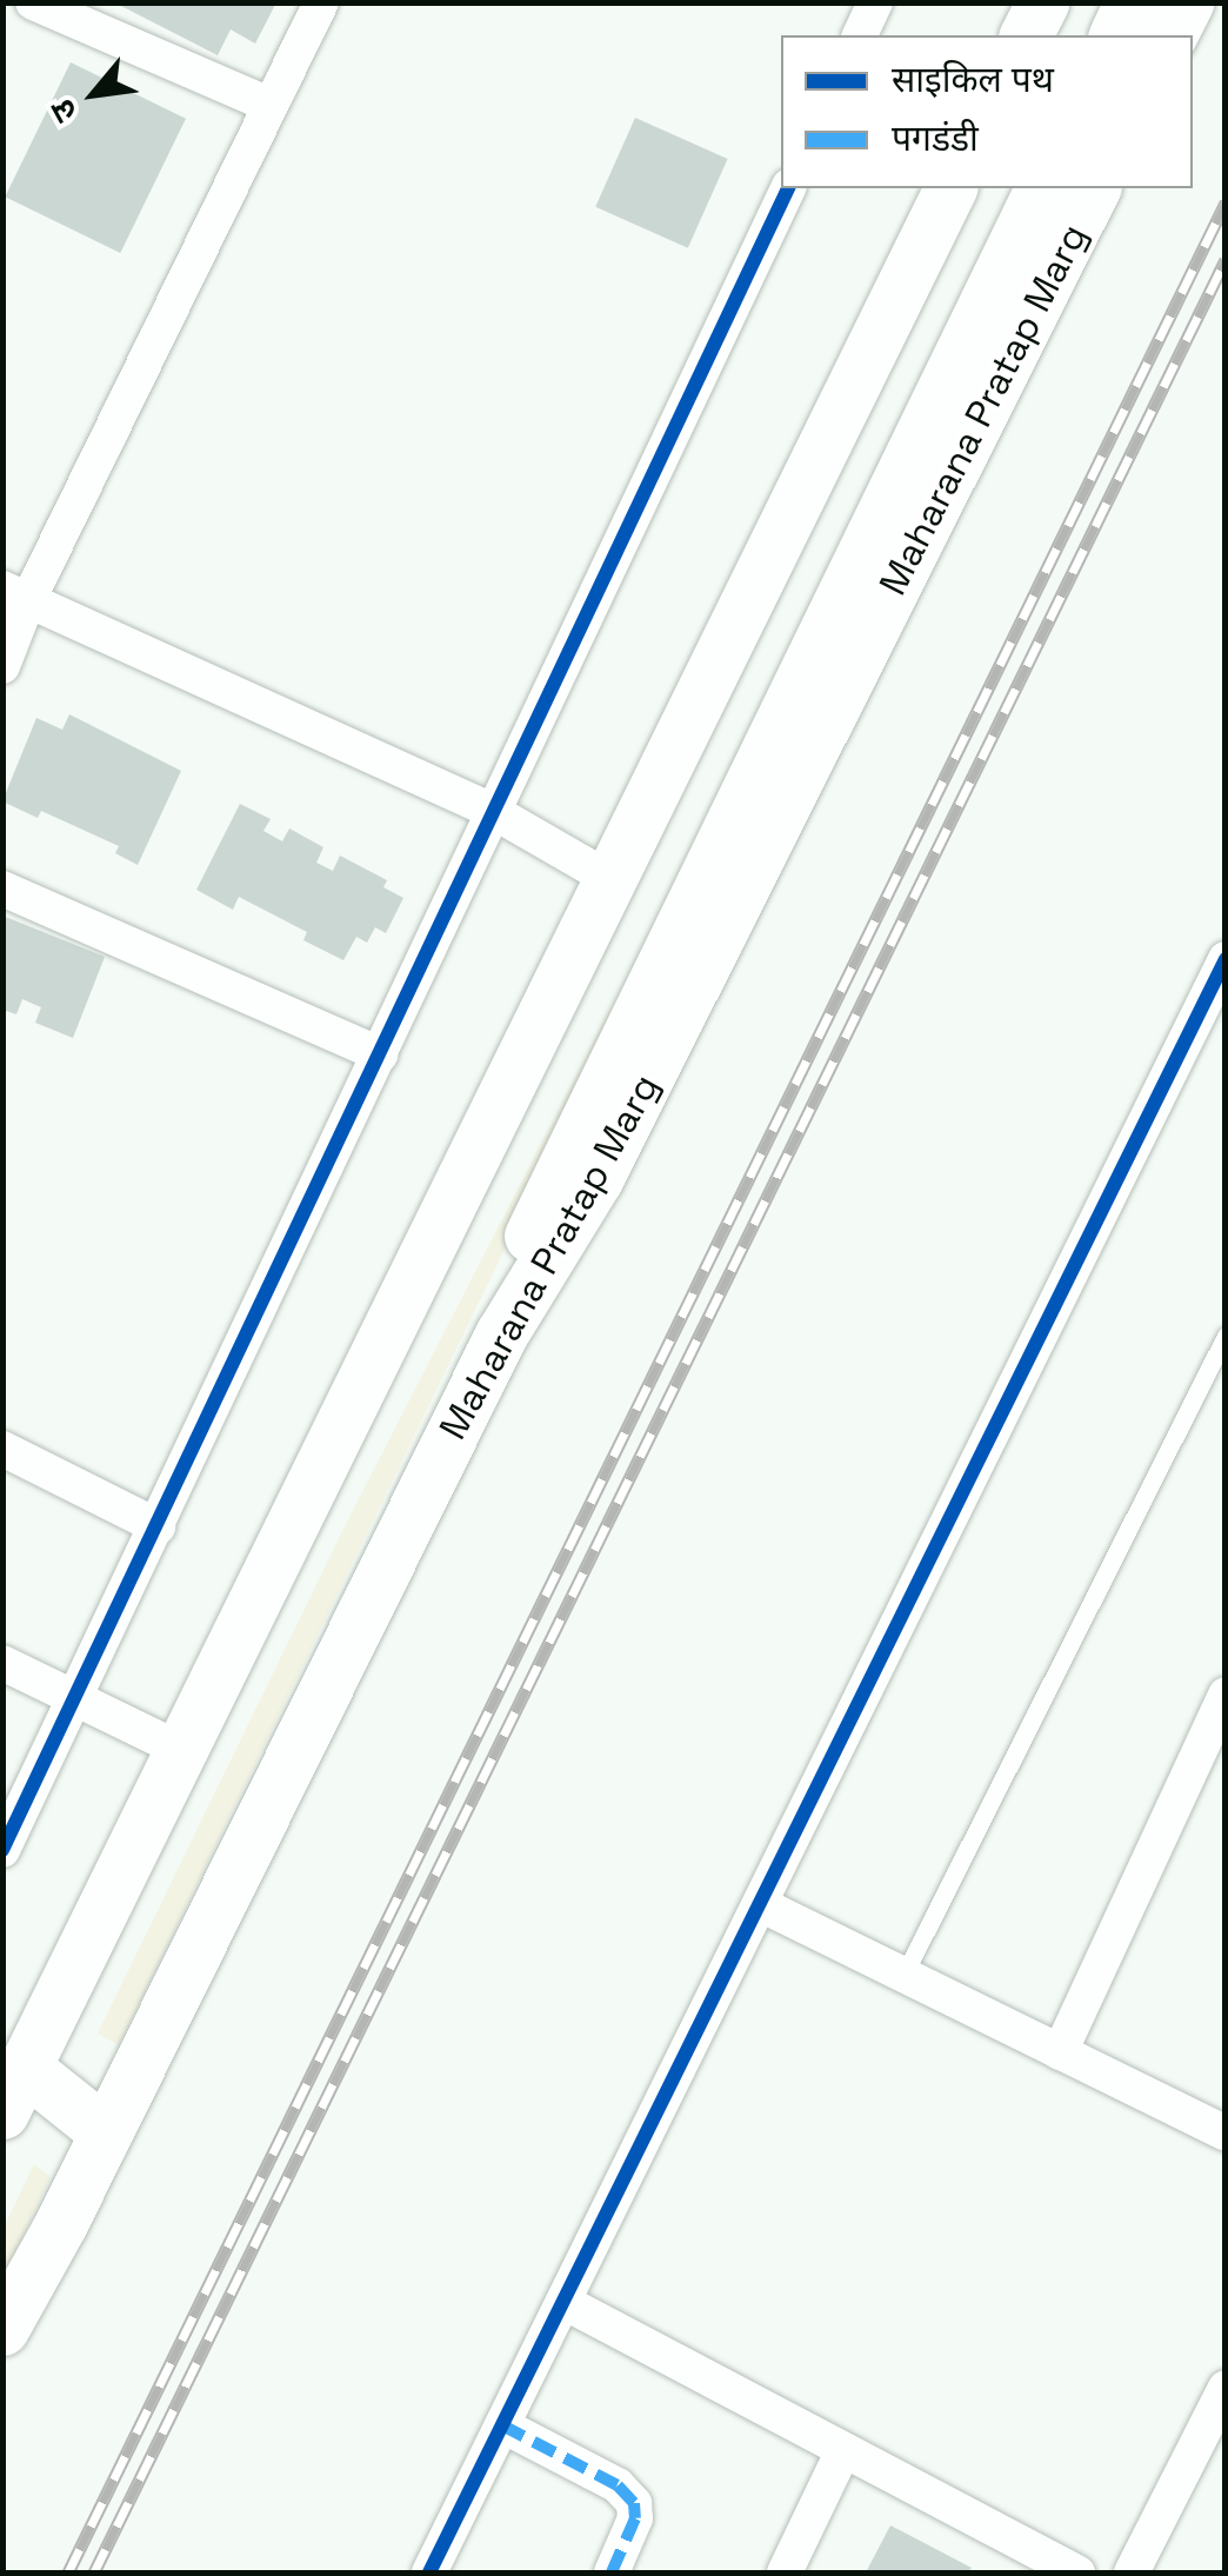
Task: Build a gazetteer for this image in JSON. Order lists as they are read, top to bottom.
{
  "streets": {
    "main road": ["Maharana Pratap Marg"]
  },
  "legend": ["साइकिल पथ", "पगडंडी"],
  "north": "bottom left"
}
